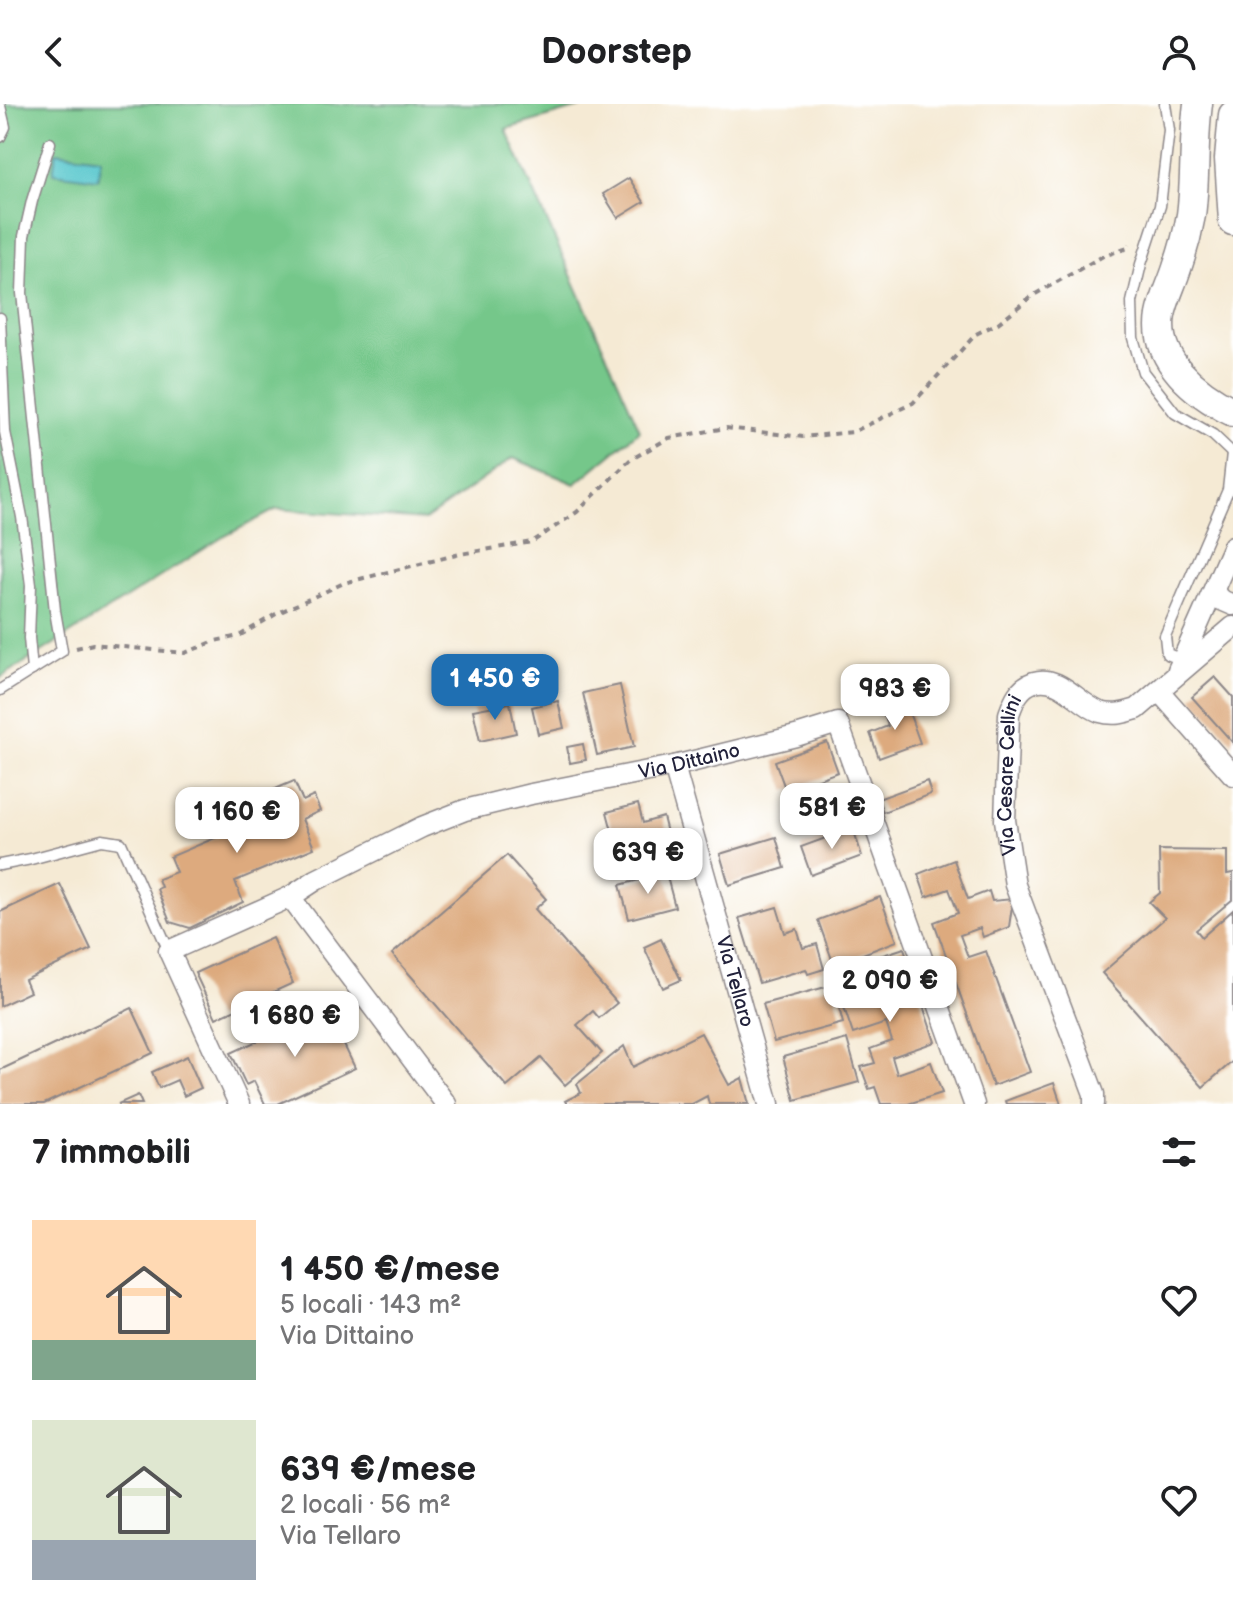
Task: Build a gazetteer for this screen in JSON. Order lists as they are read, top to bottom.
{
  "streets": {
    "street": ["Via Dittaino", "Via Cesare Cellini", "Via Tellaro"]
  },
  "crossings": [
    ["Via Dittaino", "Via Tellaro"]
  ],
  "page": {
    "header": "Doorstep",
    "price": [
      "1 450 €",
      "983 €",
      "581 €",
      "1 160 €",
      "639 €",
      "2 090 €",
      "1 680 €"
    ],
    "heading": "7 immobili",
    "list": [
      {
        "name": "1 450 €/mese",
        "note": "5 locali · 143 m² · Via Dittaino"
      },
      {
        "name": "639 €/mese",
        "note": "2 locali · 56 m² · Via Tellaro"
      }
    ]
  }
}
